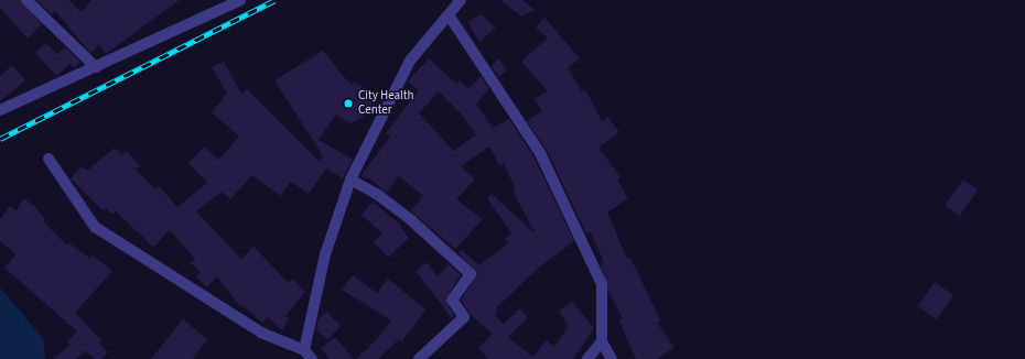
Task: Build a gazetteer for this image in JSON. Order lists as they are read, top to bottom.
{
  "places": ["City Health Center"]
}
